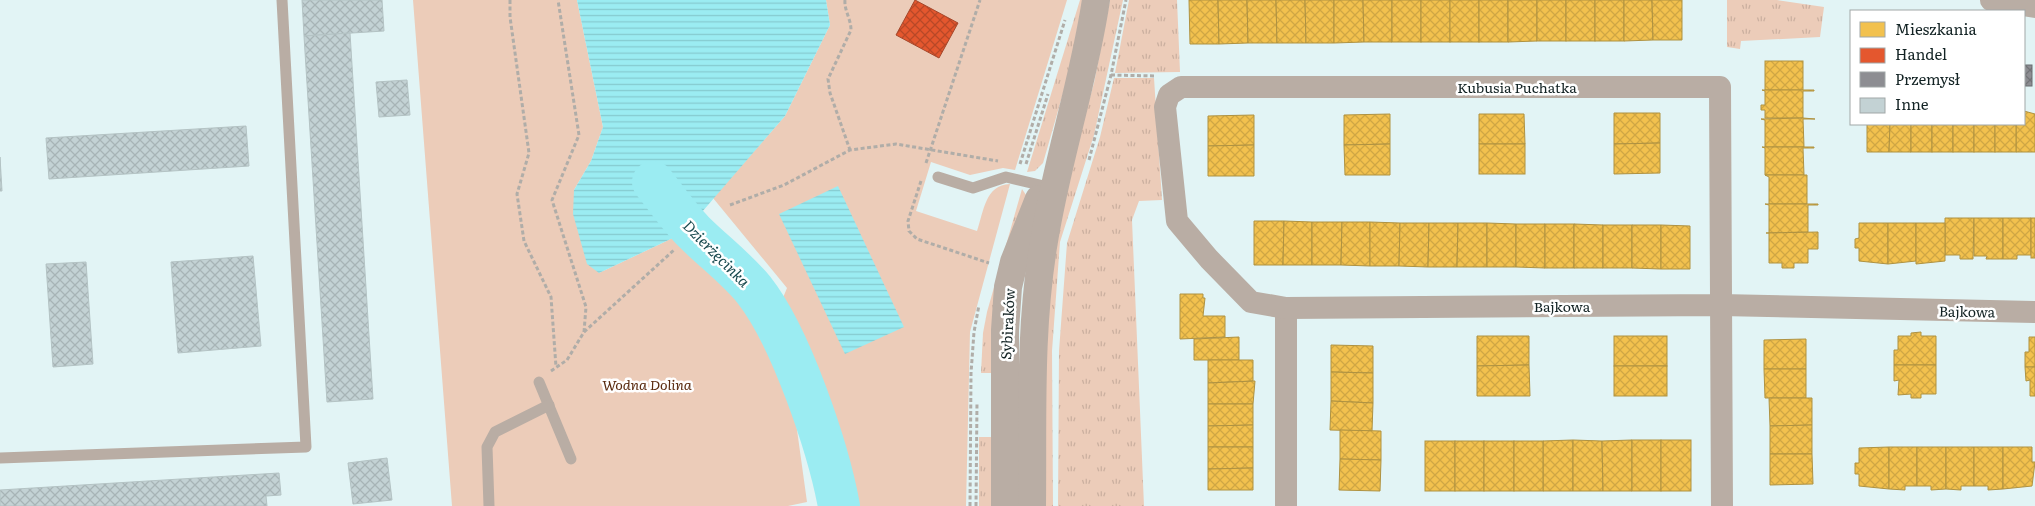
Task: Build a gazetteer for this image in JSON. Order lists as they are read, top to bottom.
{
  "streets": {
    "street": ["Kubusia Puchatka", "Bajkowa", "Sybiraków"]
  },
  "crossings": [
    ["Kubusia Puchatka", "Bajkowa"]
  ],
  "water": ["Dzierżęcinka"],
  "parks": ["Wodna Dolina"],
  "legend": [
    "Mieszkania",
    "Handel",
    "Przemysł",
    "Inne"
  ]
}
